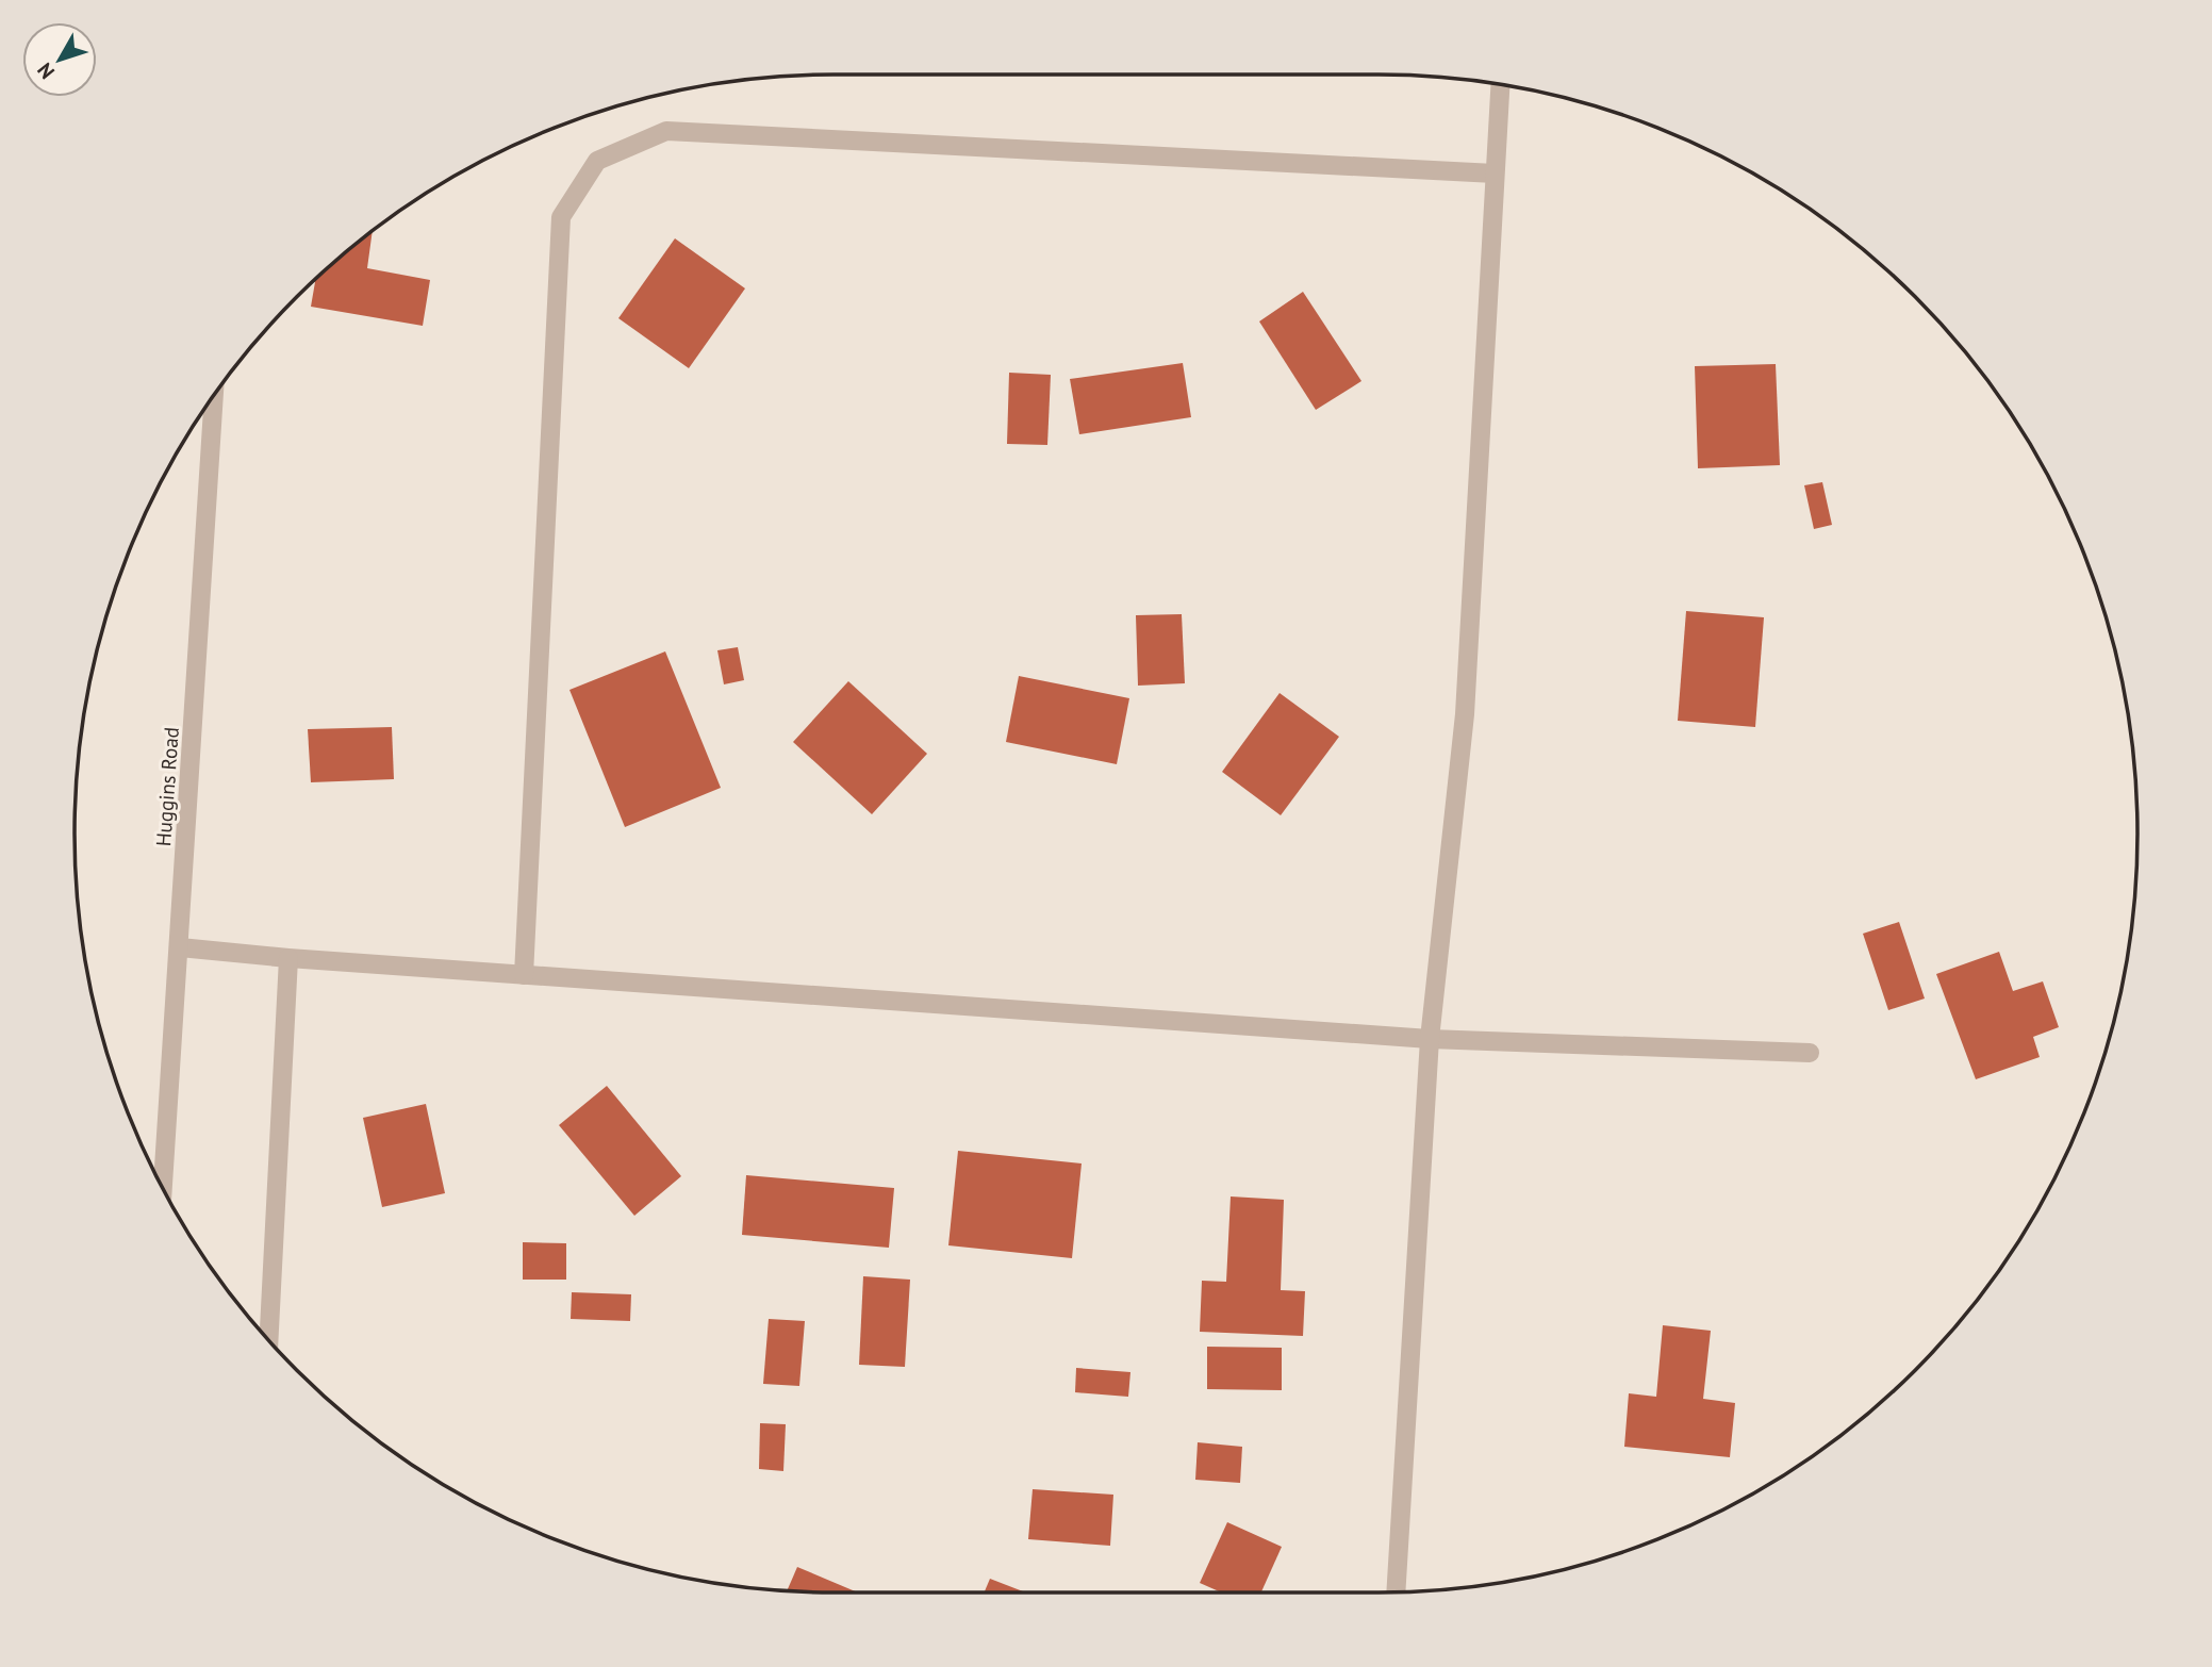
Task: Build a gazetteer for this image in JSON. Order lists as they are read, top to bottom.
{
  "streets": {
    "street": ["Huggins Road"]
  },
  "north": "bottom left"
}
